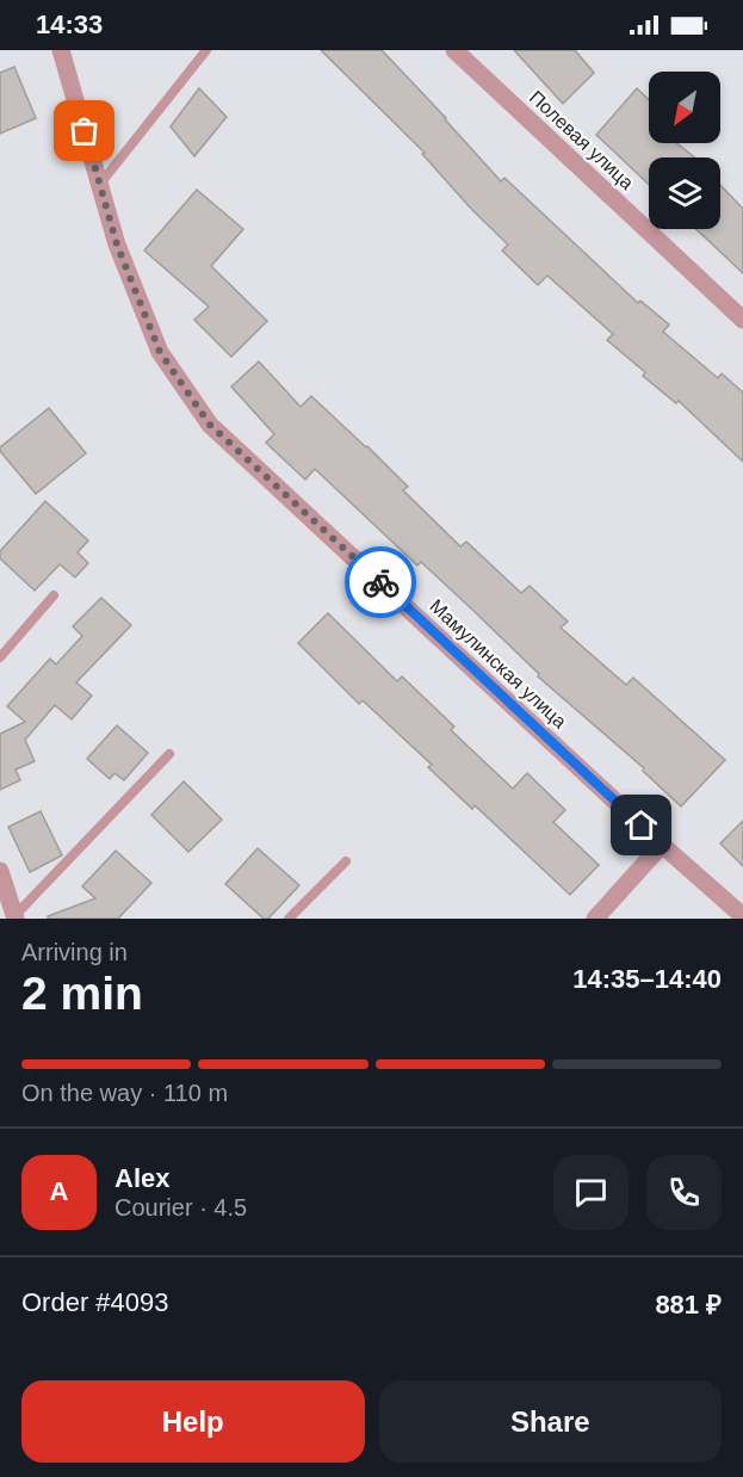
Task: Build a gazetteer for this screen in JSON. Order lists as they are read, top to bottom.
{
  "streets": {
    "street": ["Полевая улица", "Мамулинская улица"]
  },
  "north": "bottom left",
  "page": {
    "status": "14:33",
    "heading": ["2 min", "Arriving in", "14:35–14:40"],
    "panel": [
      "Alex",
      "Courier · 4.5",
      "Order #4093",
      "881 ₽"
    ],
    "bar": "On the way · 110 m",
    "round": "A",
    "buttons": ["Help", "Share"]
  }
}
